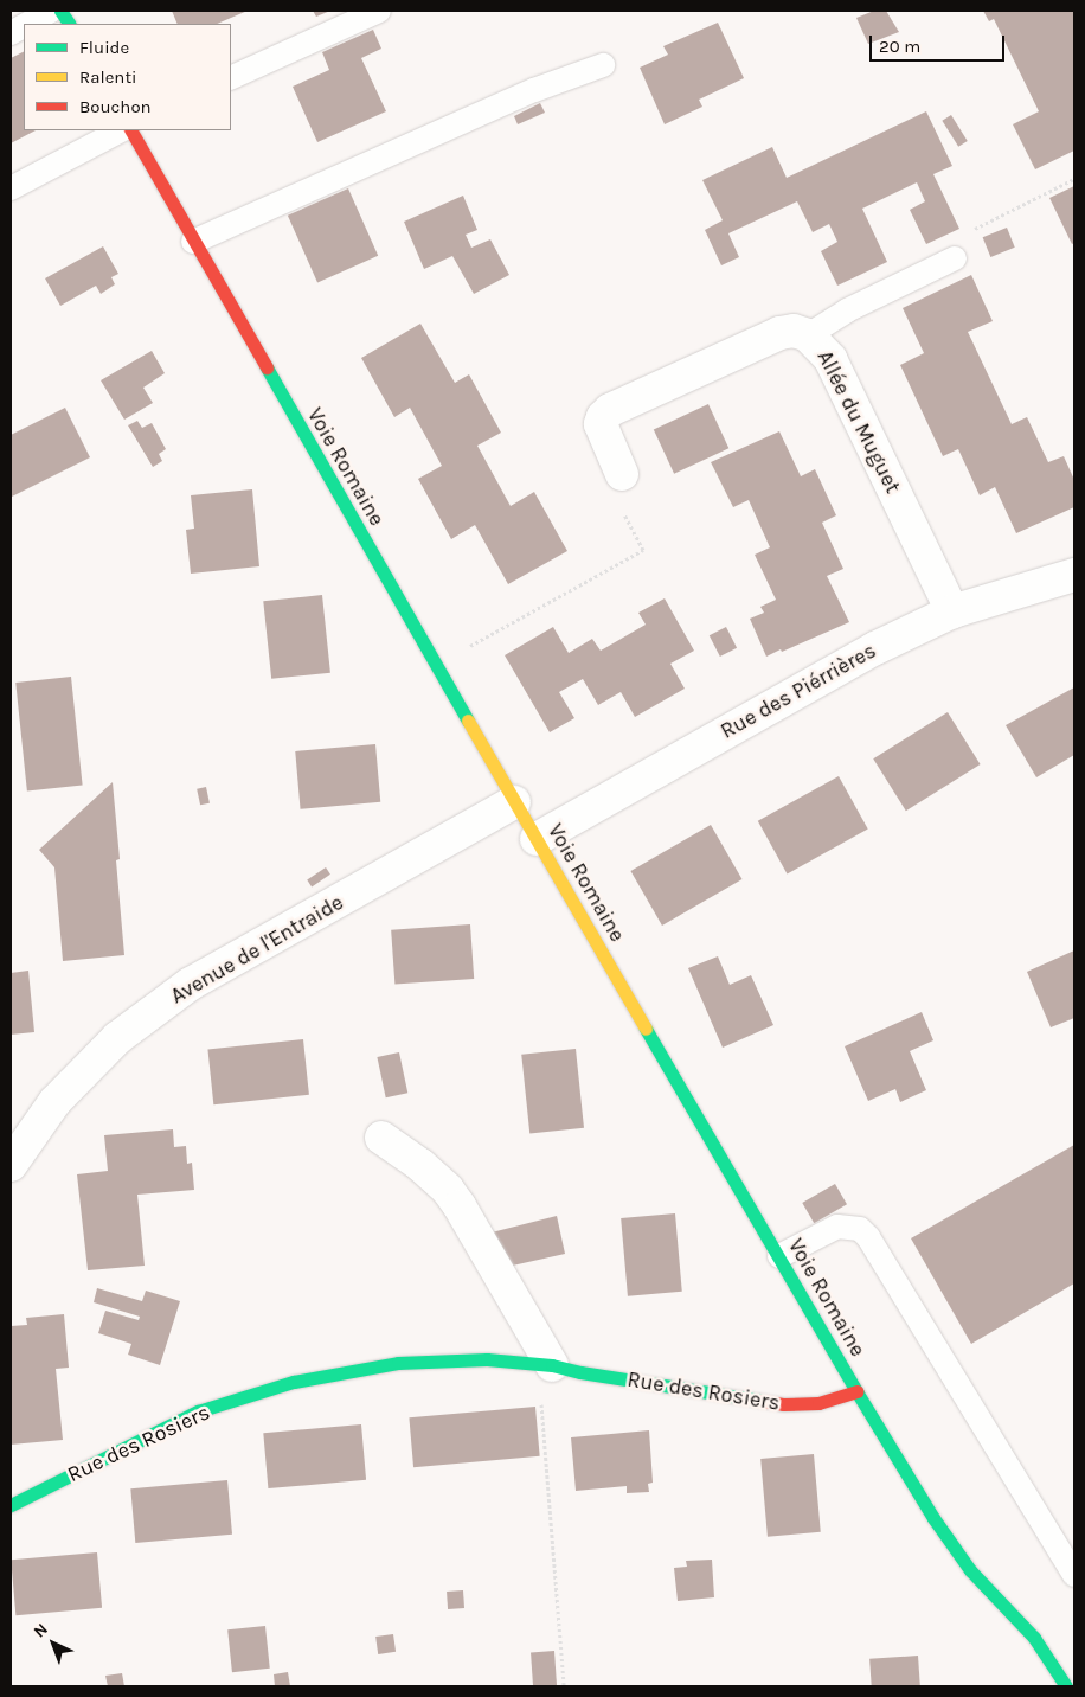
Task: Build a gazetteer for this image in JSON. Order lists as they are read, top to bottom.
{
  "streets": {
    "street": [
      "Allée du Muguet",
      "Voie Romaine",
      "Rue des Piérrières",
      "Avenue de l'Entraide",
      "Rue des Rosiers"
    ]
  },
  "crossings": [
    ["Allée du Muguet", "Rue des Piérrières"],
    ["Voie Romaine", "Rue des Piérrières"],
    ["Voie Romaine", "Avenue de l'Entraide"],
    ["Voie Romaine", "Rue des Rosiers"]
  ],
  "legend": ["Fluide", "Ralenti", "Bouchon"],
  "scale_bar": "20 m",
  "north": "top left"
}
